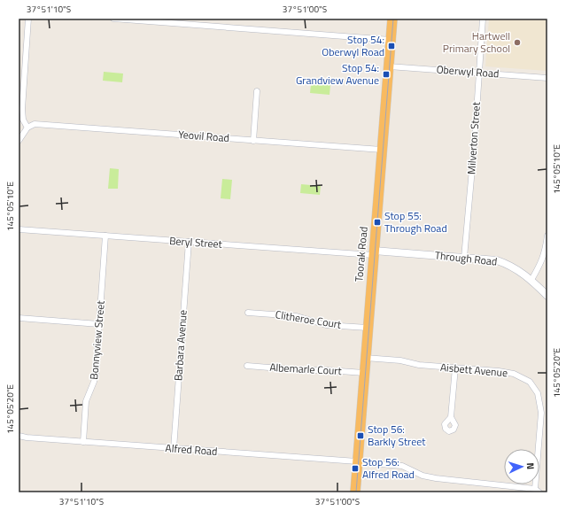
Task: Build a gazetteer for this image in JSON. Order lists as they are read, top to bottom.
{
  "streets": {
    "highway": ["Toorak Road"],
    "street": [
      "Oberwyl Road",
      "Yeovil Road",
      "Milverton Street",
      "Beryl Street",
      "Through Road",
      "Clitheroe Court",
      "Bonnyview Street",
      "Barbara Avenue",
      "Albemarle Court",
      "Aisbett Avenue",
      "Alfred Road"
    ]
  },
  "crossings": [
    ["Oberwyl Road", "Milverton Street"],
    ["Oberwyl Road", "Toorak Road"],
    ["Yeovil Road", "Toorak Road"],
    ["Milverton Street", "Through Road"],
    ["Beryl Street", "Toorak Road"],
    ["Beryl Street", "Through Road"],
    ["Beryl Street", "Bonnyview Street"],
    ["Beryl Street", "Barbara Avenue"],
    ["Toorak Road", "Through Road"],
    ["Toorak Road", "Clitheroe Court"],
    ["Toorak Road", "Albemarle Court"],
    ["Toorak Road", "Aisbett Avenue"],
    ["Toorak Road", "Alfred Road"],
    ["Bonnyview Street", "Alfred Road"],
    ["Barbara Avenue", "Alfred Road"],
    ["Aisbett Avenue", "Alfred Road"]
  ],
  "places": {
    "other": ["Hartwell Primary School"],
    "transit": [
      "Stop 54: Oberwyl Road",
      "Stop 54: Grandview Avenue",
      "Stop 55: Through Road",
      "Stop 56: Barkly Street",
      "Stop 56: Alfred Road"
    ]
  },
  "north": "right",
  "coordinates": [
    "37°51'10\"S",
    "37°51'00\"S",
    "145°05'10\"E",
    "145°05'20\"E"
  ]
}
